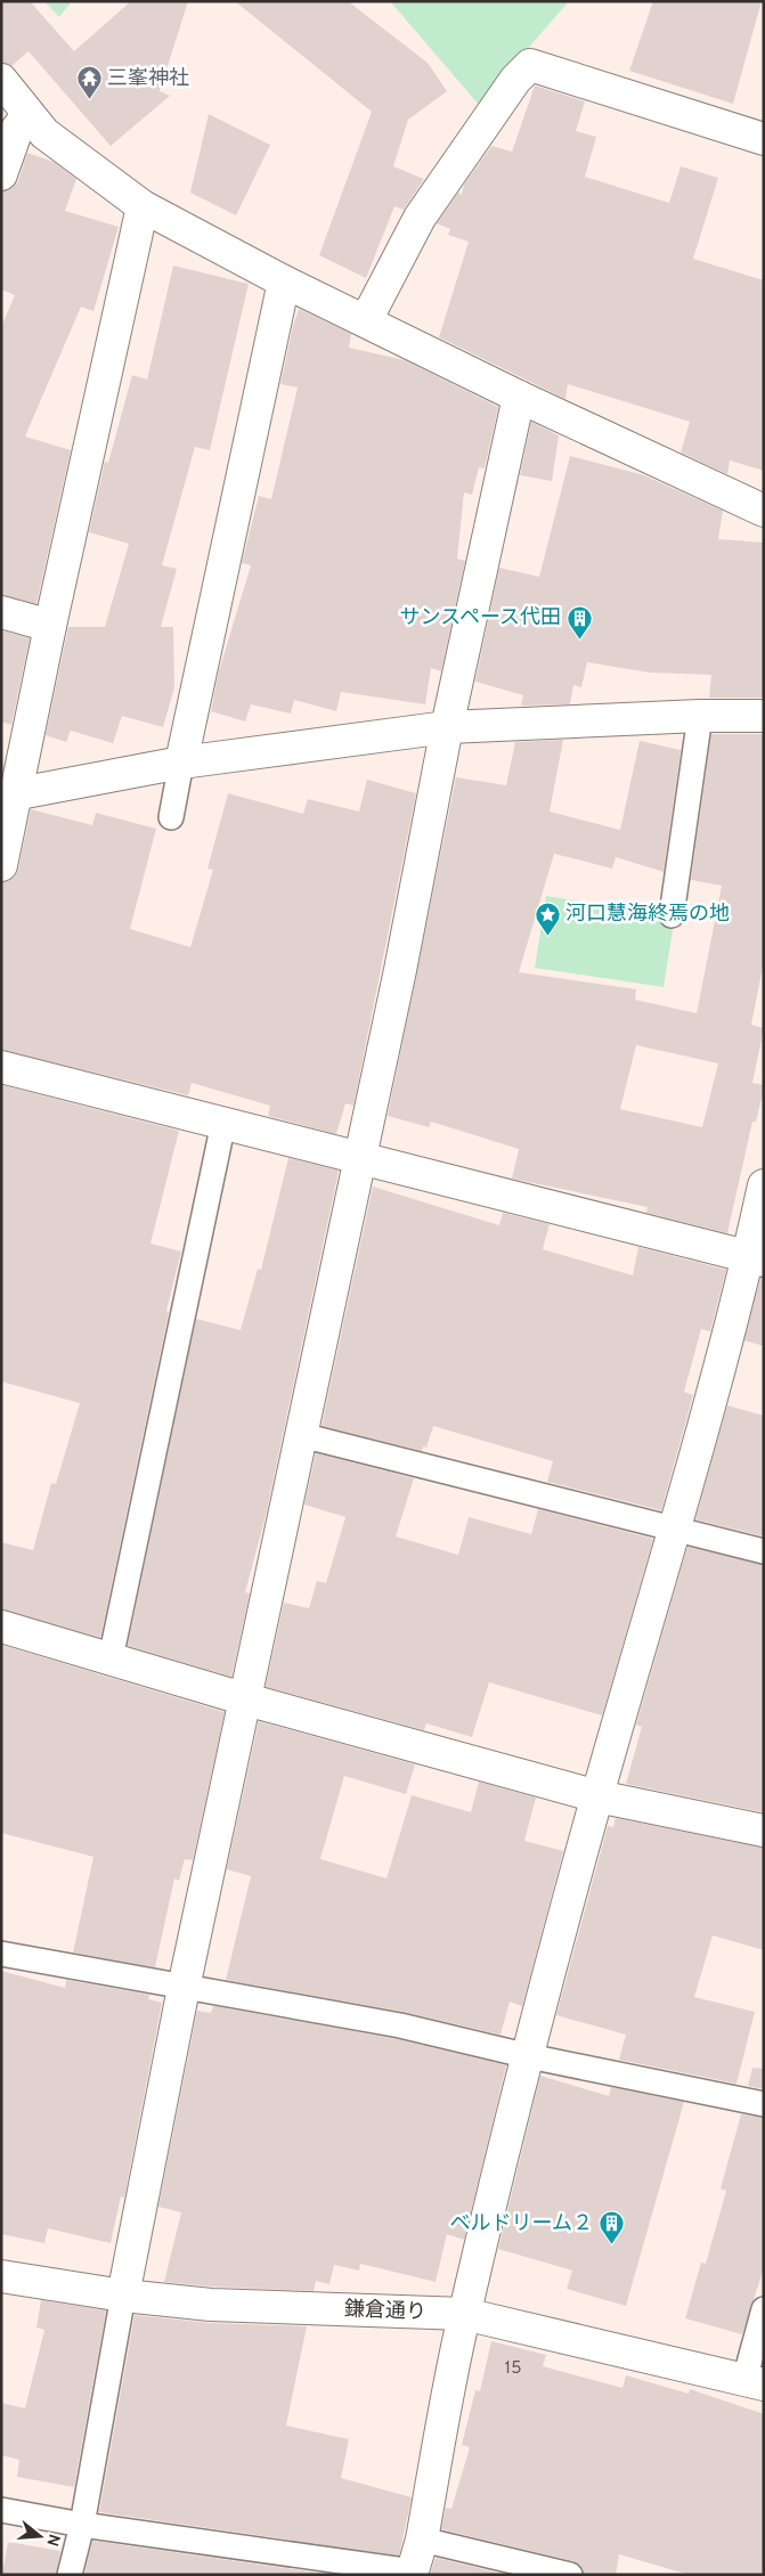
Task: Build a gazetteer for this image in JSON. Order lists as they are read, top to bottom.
{
  "streets": {
    "street": ["鎌倉通り"]
  },
  "places": {
    "temple": ["三峯神社"],
    "building": ["サンスペース代田", "ベルドリーム２"],
    "place": ["河口慧海終焉の地"]
  },
  "house_numbers": ["15"],
  "north": "right"
}
